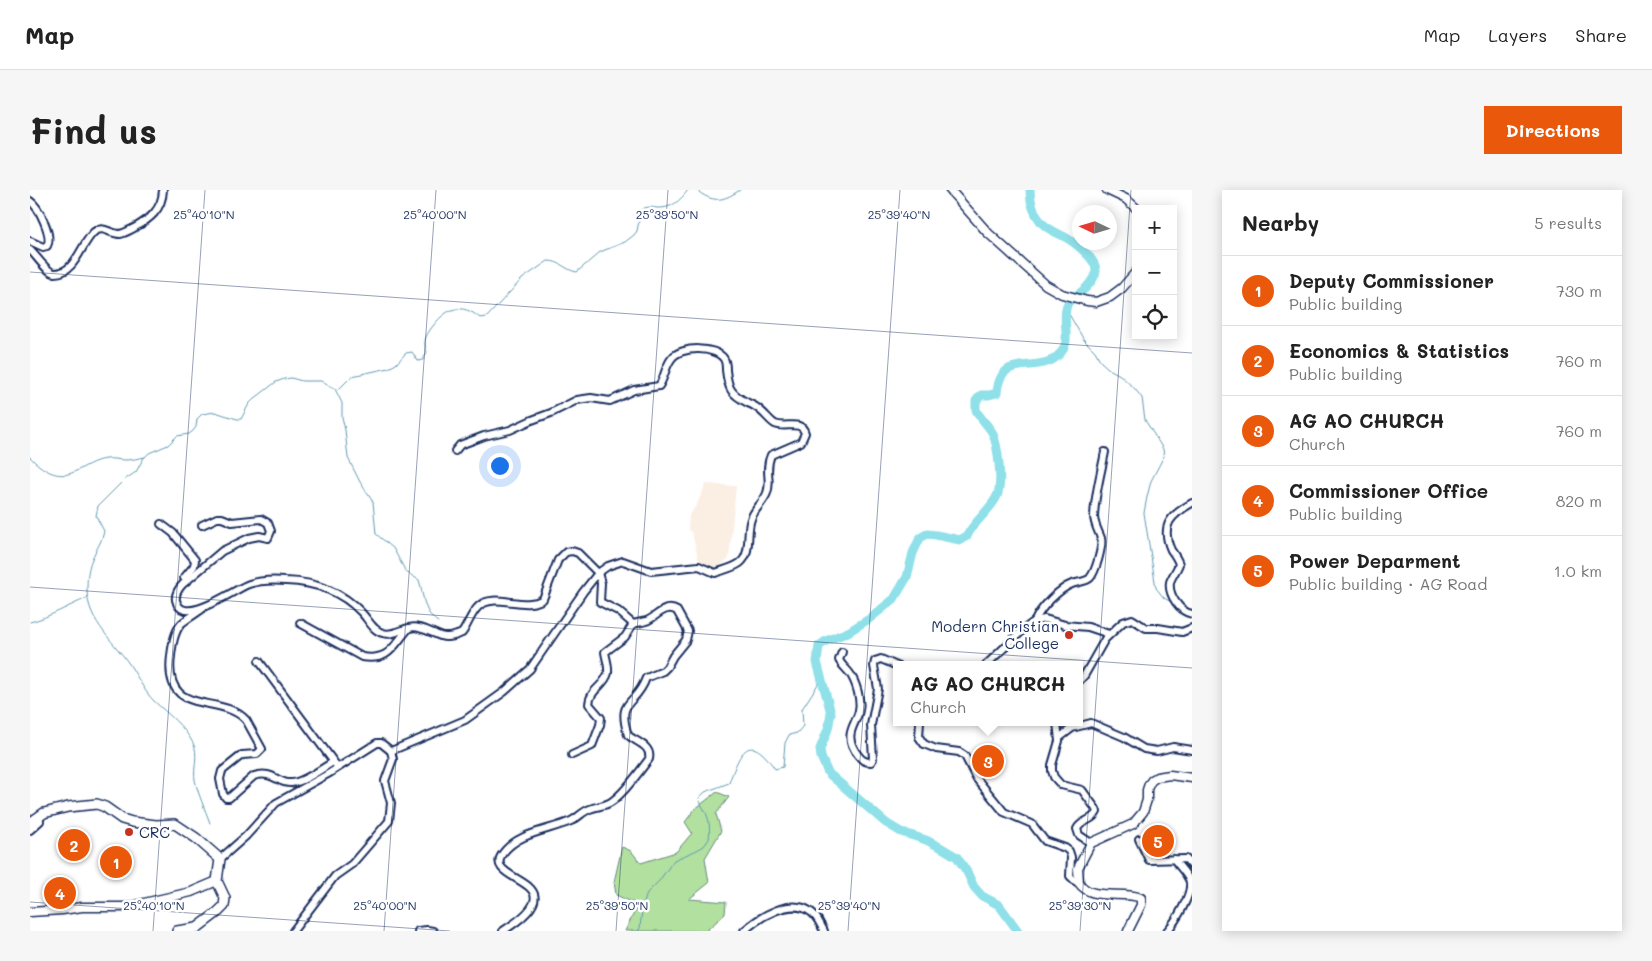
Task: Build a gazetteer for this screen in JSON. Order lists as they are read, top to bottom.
{
  "places": ["Modern Christian College", "CRC"],
  "north": "left",
  "page": {
    "header": "Map",
    "nav": ["Map", "Layers", "Share"],
    "buttons": "Directions",
    "title": "Find us",
    "heading": ["Nearby", "5 results"],
    "map_buttons": ["+", "−"],
    "list": [
      {
        "mark": "1",
        "name": "Deputy Commissioner",
        "note": "Public building",
        "value": "730 m"
      },
      {
        "mark": "2",
        "name": "Economics & Statistics",
        "note": "Public building",
        "value": "760 m"
      },
      {
        "mark": "3",
        "name": "AG AO CHURCH",
        "note": "Church",
        "value": "760 m"
      },
      {
        "mark": "4",
        "name": "Commissioner Office",
        "note": "Public building",
        "value": "820 m"
      },
      {
        "mark": "5",
        "name": "Power Deparment",
        "note": "Public building · AG Road",
        "value": "1.0 km"
      }
    ],
    "popup": ["AG AO CHURCH", "Church"],
    "pins": [
      "3",
      "5",
      "2",
      "1",
      "4"
    ]
  },
  "coordinates": [
    "25°40'10\"N",
    "25°40'00\"N",
    "25°39'50\"N",
    "25°39'40\"N",
    "25°39'30\"N"
  ]
}
